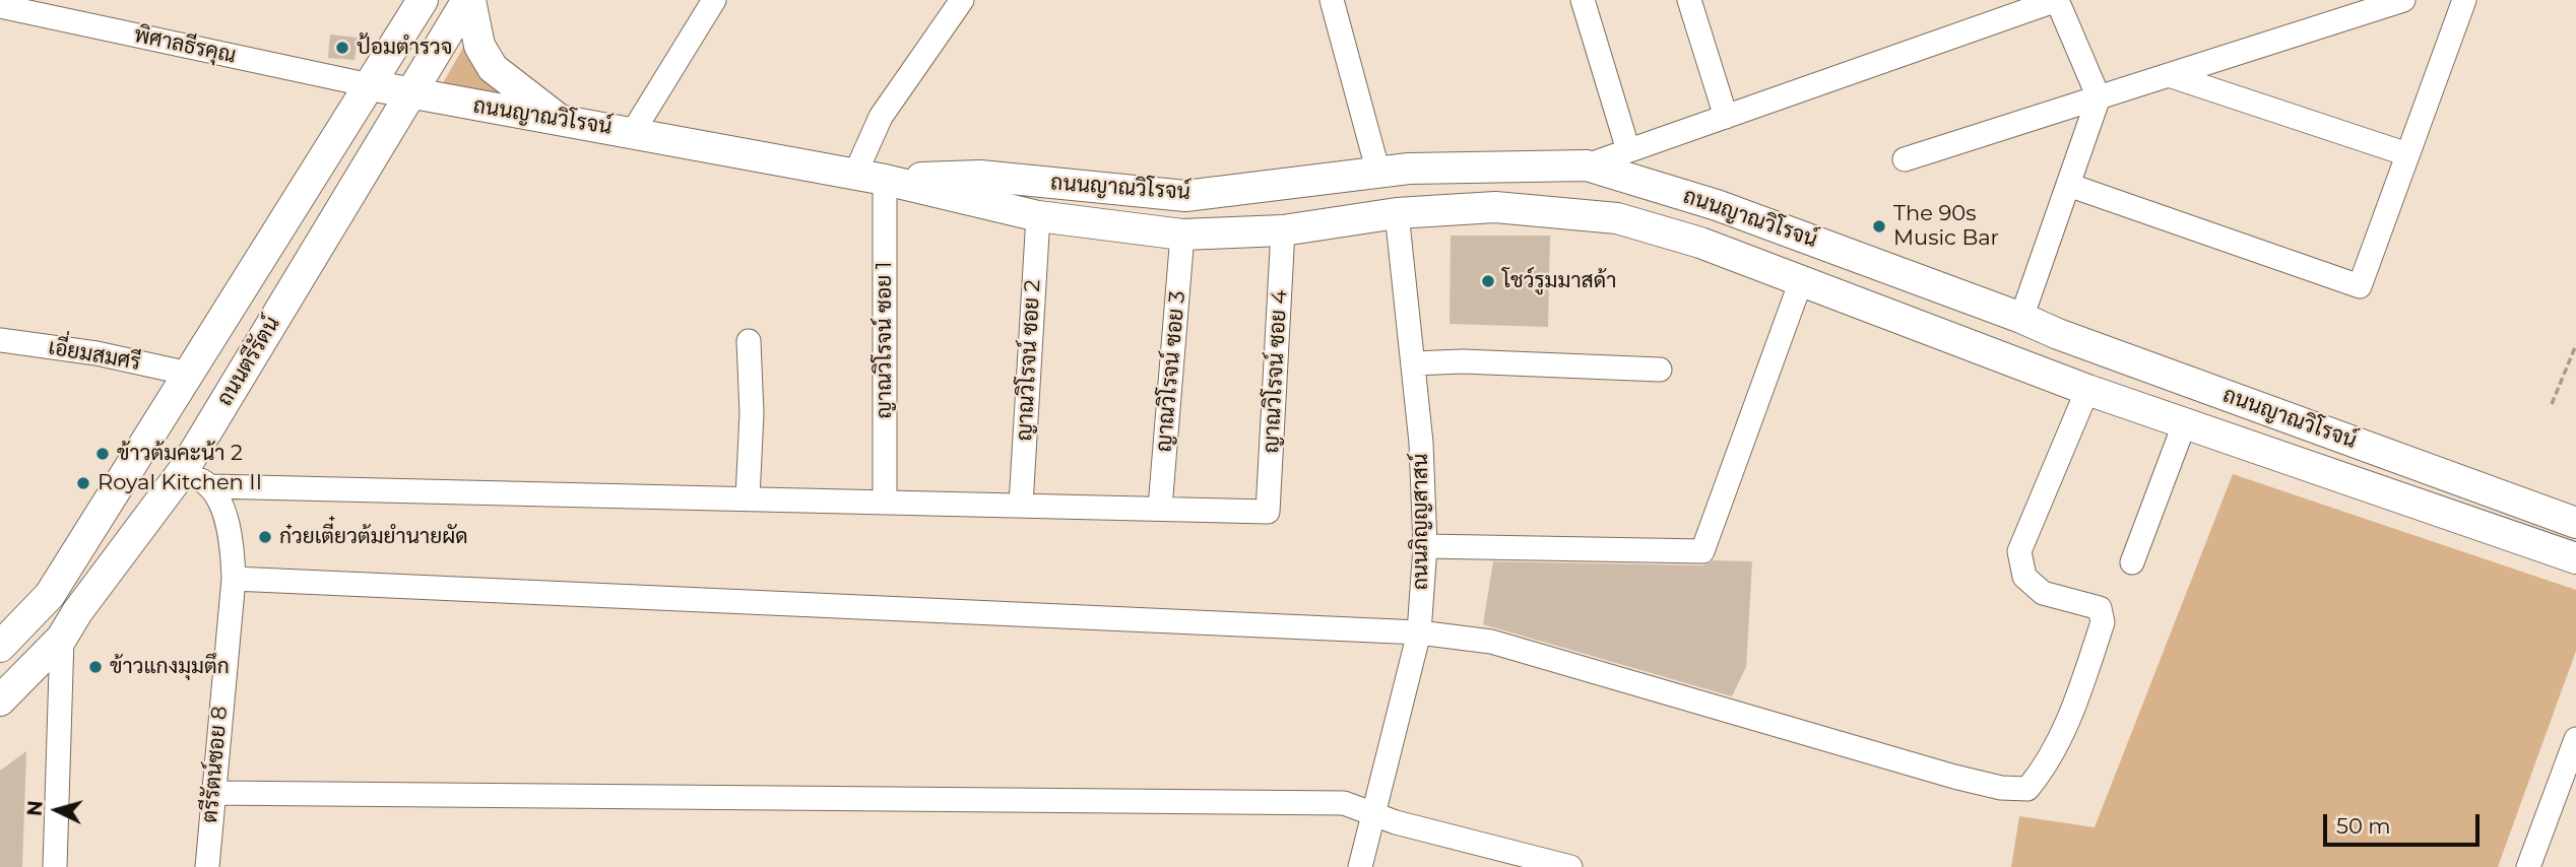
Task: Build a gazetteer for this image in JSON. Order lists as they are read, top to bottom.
{
  "streets": {
    "main road": ["ถนนญาณวิโรจน์", "ถนนตรีรัตน์"],
    "street": [
      "พิศาลธีรคุณ",
      "ญาณวิโรจน์ ซอย 1",
      "เอี่ยมสมศรี",
      "ญาณวิโรจน์ ซอย 2",
      "ญาณวิโรจน์ ซอย 3",
      "ญาณวิโรจน์ ซอย 4",
      "ถนนภิญญสาสน์",
      "ตรีรัตน์ซอย 8"
    ]
  },
  "crossings": [
    ["พิศาลธีรคุณ", "ถนนญาณวิโรจน์"],
    ["พิศาลธีรคุณ", "ถนนตรีรัตน์"],
    ["ถนนญาณวิโรจน์", "ญาณวิโรจน์ ซอย 1"],
    ["ถนนญาณวิโรจน์", "ญาณวิโรจน์ ซอย 2"],
    ["ถนนญาณวิโรจน์", "ถนนตรีรัตน์"],
    ["ถนนญาณวิโรจน์", "ญาณวิโรจน์ ซอย 3"],
    ["ถนนญาณวิโรจน์", "ญาณวิโรจน์ ซอย 4"],
    ["ถนนญาณวิโรจน์", "ถนนภิญญสาสน์"],
    ["เอี่ยมสมศรี", "ถนนตรีรัตน์"],
    ["ญาณวิโรจน์ ซอย 3", "ญาณวิโรจน์ ซอย 4"]
  ],
  "places": [
    "ป้อมตำรวจ",
    "The 90s Music Bar",
    "โชว์รูมมาสด้า",
    "ข้าวต้มคะน้า 2",
    "Royal Kitchen II",
    "ก๋วยเตี๋ยวต้มยำนายผัด",
    "ข้าวแกงมุมตึก"
  ],
  "scale_bar": "50 m",
  "north": "left"
}
